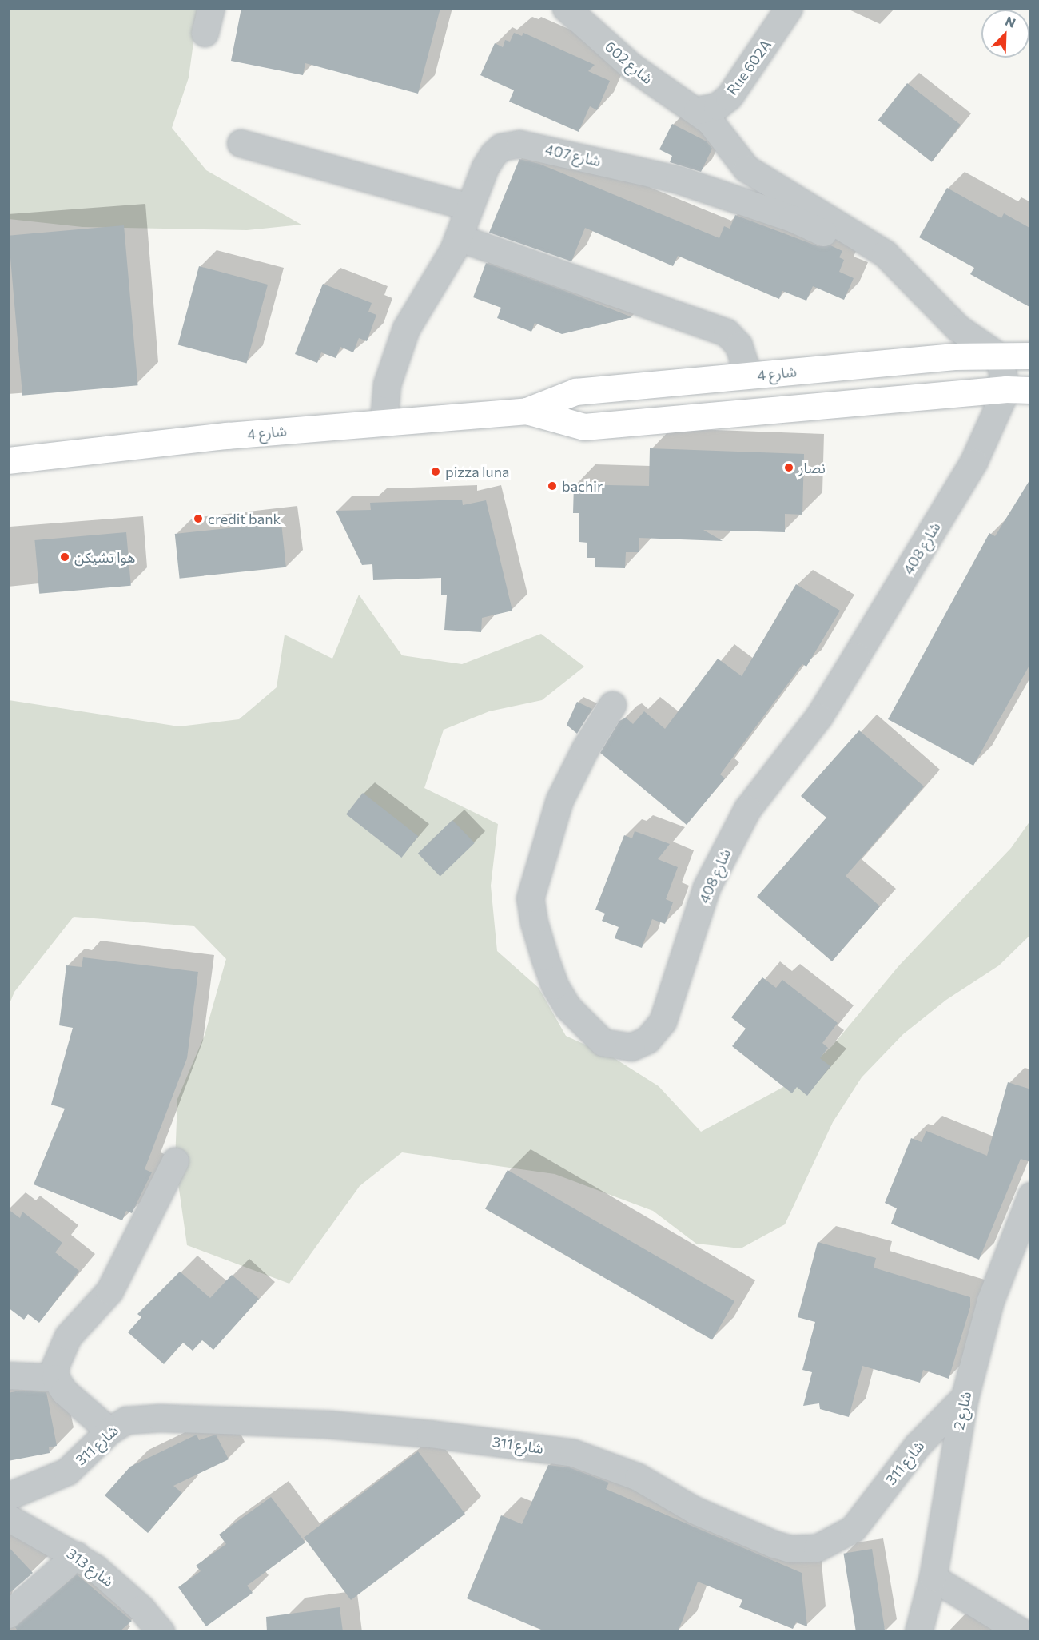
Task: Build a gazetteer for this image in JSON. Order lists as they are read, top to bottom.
{
  "streets": {
    "main road": ["شارع 4"],
    "street": [
      "شارع 602",
      "Rue 602A",
      "شارع 407",
      "شارع 408",
      "شارع 2",
      "شارع 311",
      "شارع 313"
    ]
  },
  "crossings": [
    ["شارع 602", "Rue 602A"],
    ["شارع 602", "شارع 407"],
    ["شارع 407", "شارع 4"],
    ["شارع 4", "شارع 408"],
    ["شارع 2", "شارع 311"]
  ],
  "places": [
    "نصار",
    "pizza luna",
    "bachir",
    "credit bank",
    "هوا تشيكن"
  ],
  "north": "top right"
}
